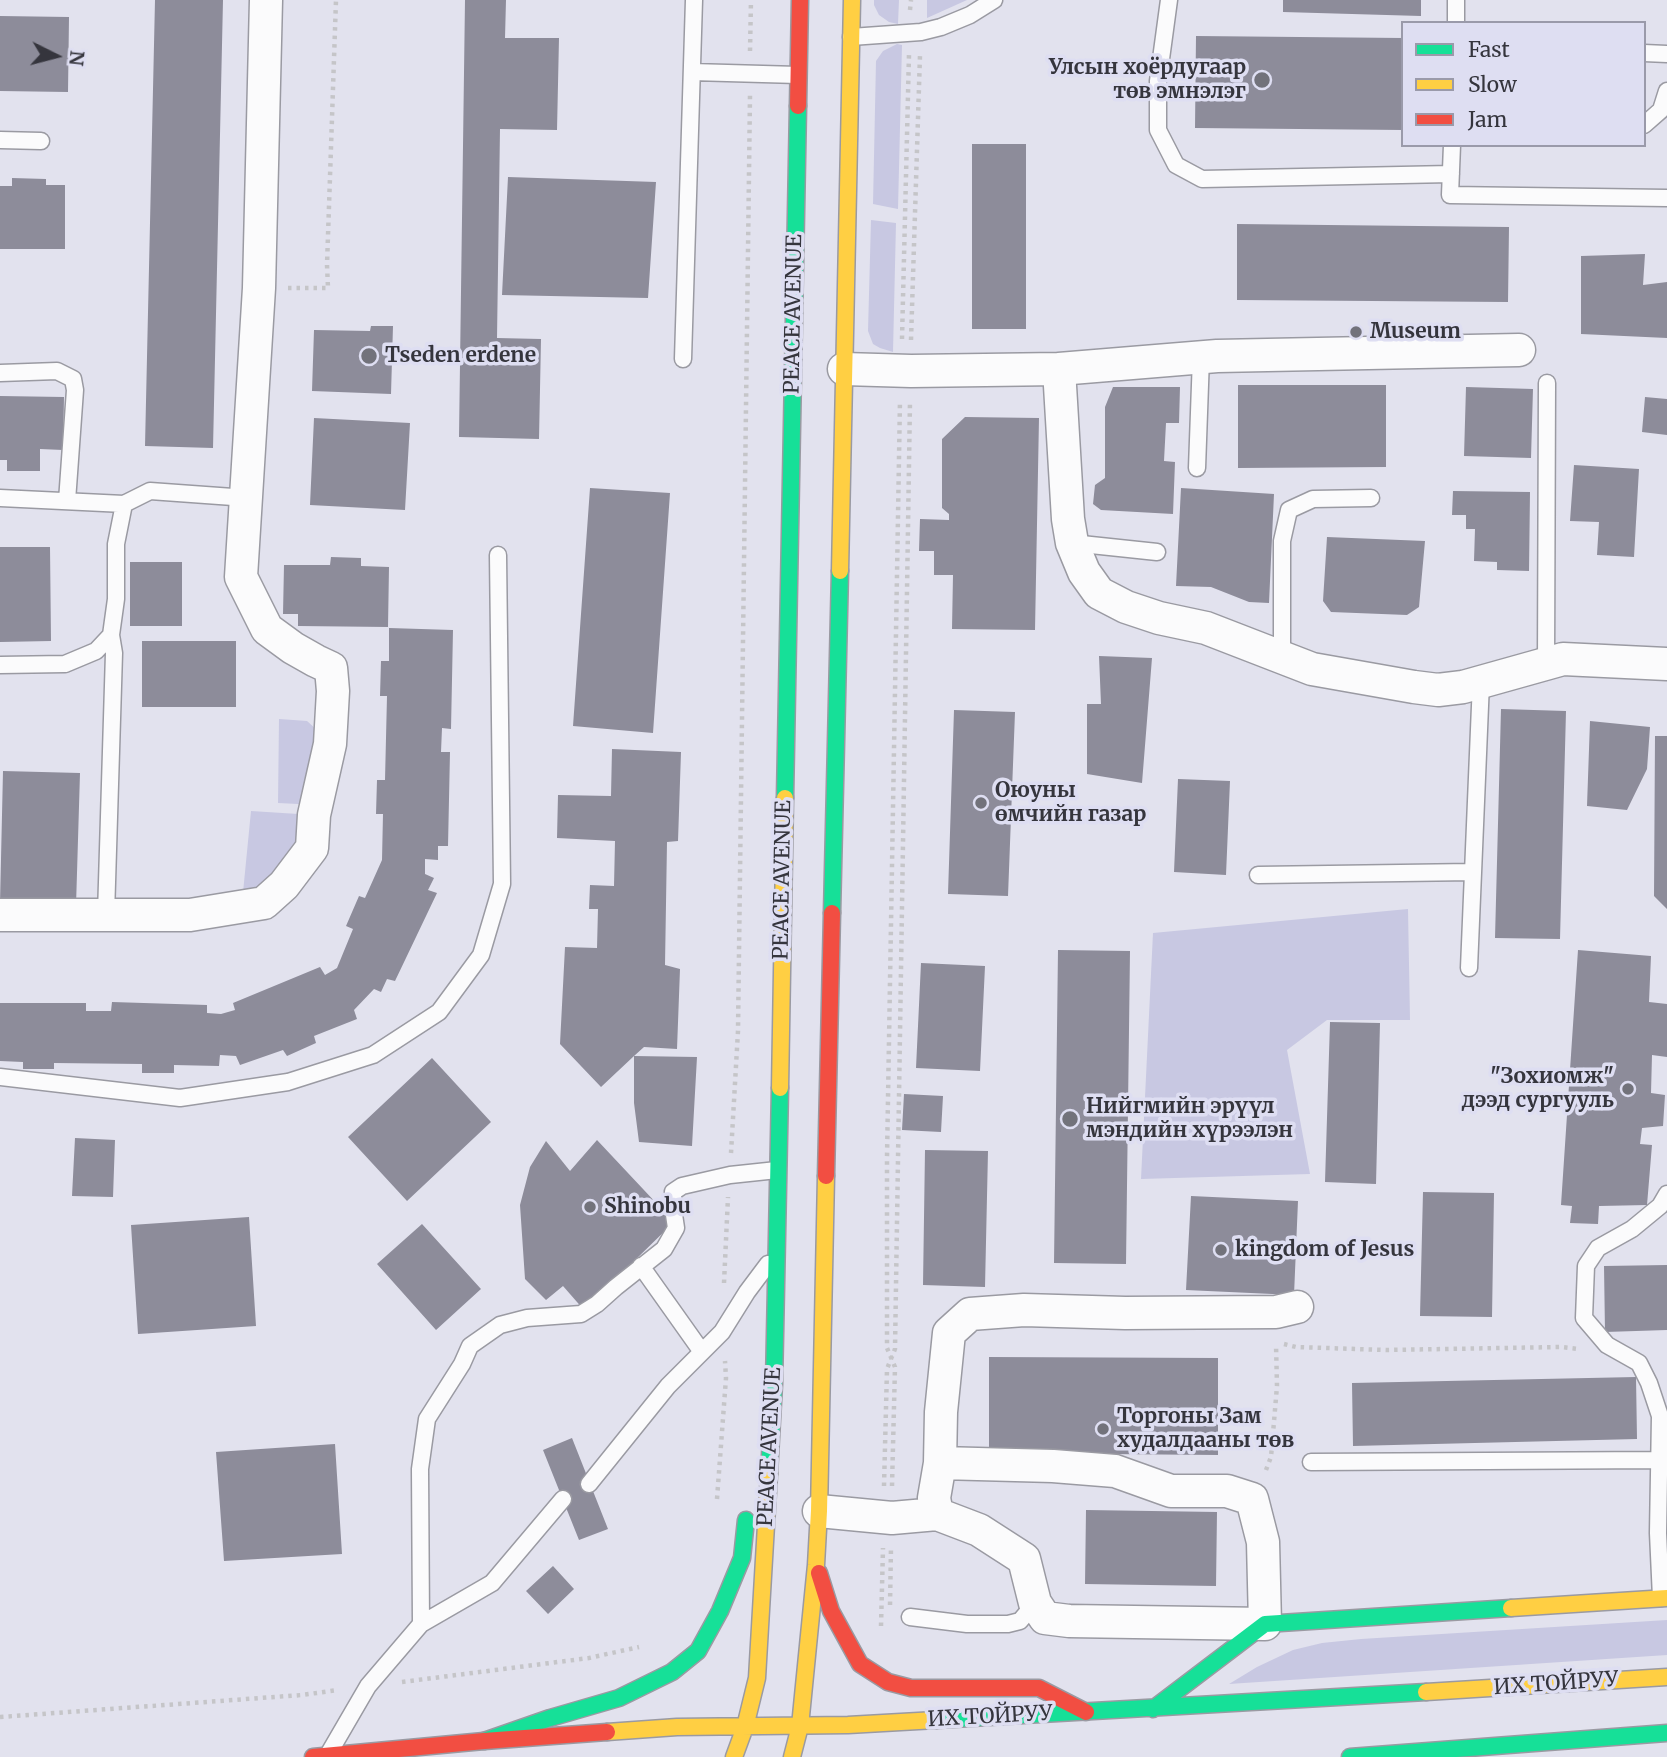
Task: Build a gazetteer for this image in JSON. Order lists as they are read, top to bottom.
{
  "streets": {
    "main road": ["PEACE AVENUE", "ИХ ТОЙРУУ"]
  },
  "crossings": [
    ["PEACE AVENUE", "ИХ ТОЙРУУ"]
  ],
  "places": [
    "Улсын хоёрдугаар төв эмнэлэг",
    "Museum",
    "Tseden erdene",
    "Оюуны өмчийн газар",
    "\"Зохиомж\" дээд сургууль",
    "Нийгмийн эрүүл мэндийн хүрээлэн",
    "Shinobu",
    "kingdom of Jesus",
    "Торгоны Зам худалдааны төв"
  ],
  "legend": ["Fast", "Slow", "Jam"],
  "north": "right"
}
